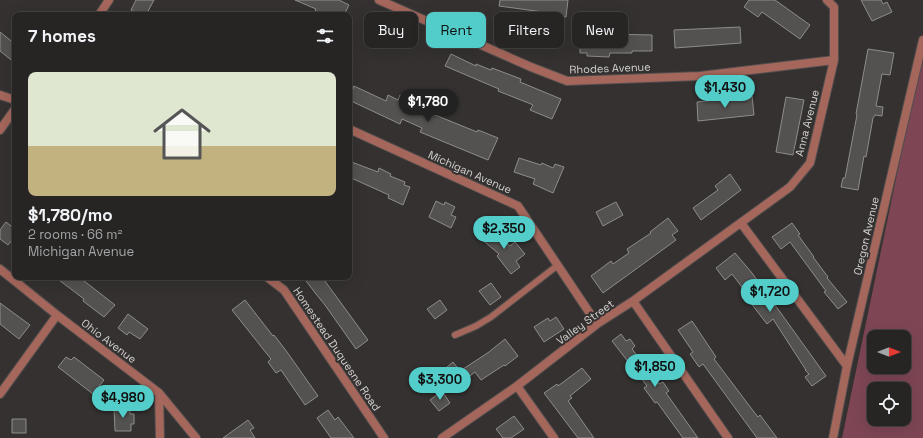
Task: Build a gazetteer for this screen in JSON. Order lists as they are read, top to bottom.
{
  "streets": {
    "street": [
      "Rhodes Avenue",
      "Anna Avenue",
      "Michigan Avenue",
      "Oregon Avenue",
      "Valley Street",
      "Ohio Avenue",
      "Homestead Duquesne Road"
    ]
  },
  "crossings": [
    ["Rhodes Avenue", "Anna Avenue"],
    ["Anna Avenue", "Valley Street"],
    ["Michigan Avenue", "Valley Street"]
  ],
  "north": "right",
  "page": {
    "chip": [
      "Buy",
      "Rent",
      "Filters",
      "New"
    ],
    "heading": "7 homes",
    "list": [
      {
        "name": "$1,780/mo",
        "note": "2 rooms · 66 m² · Michigan Avenue"
      }
    ],
    "price": [
      "$1,430",
      "$1,780",
      "$2,350",
      "$1,720",
      "$1,850",
      "$3,300",
      "$4,980"
    ]
  }
}
